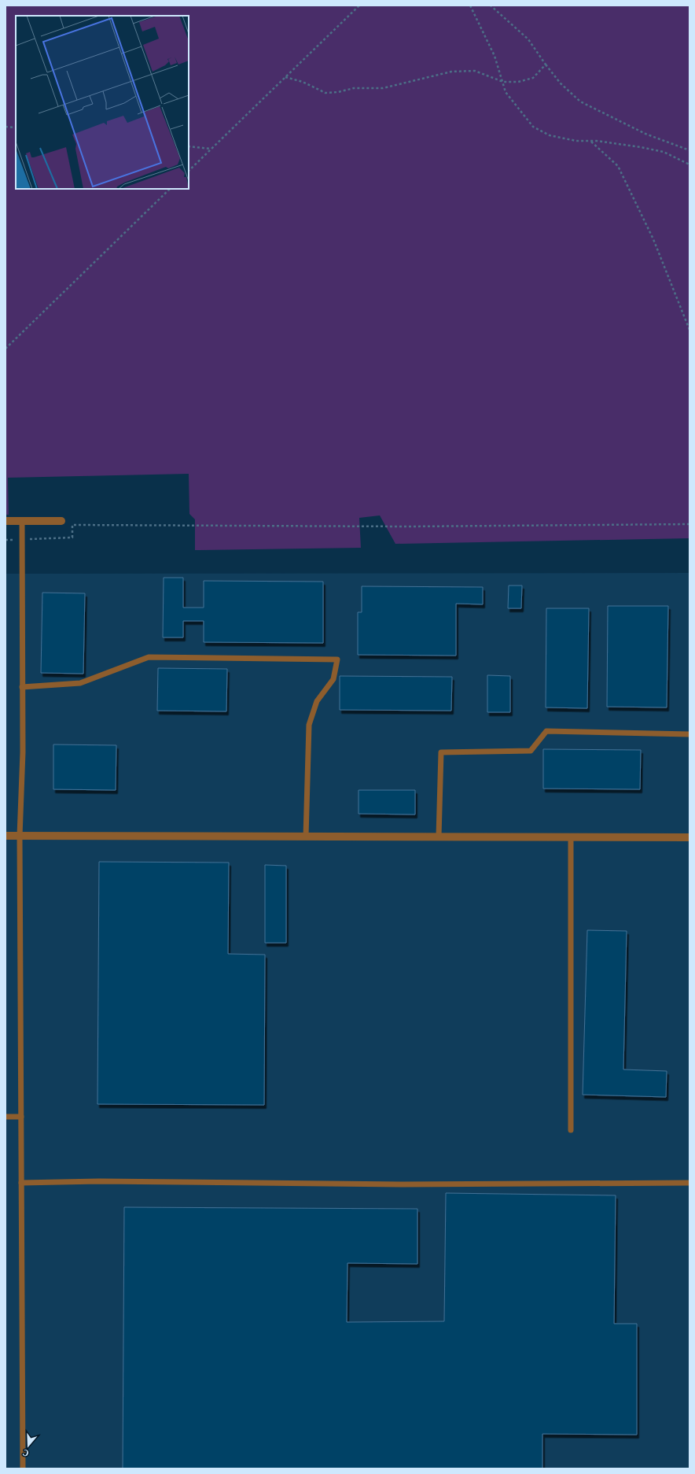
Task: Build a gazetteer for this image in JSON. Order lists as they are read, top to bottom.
{
  "north": "bottom"
}
